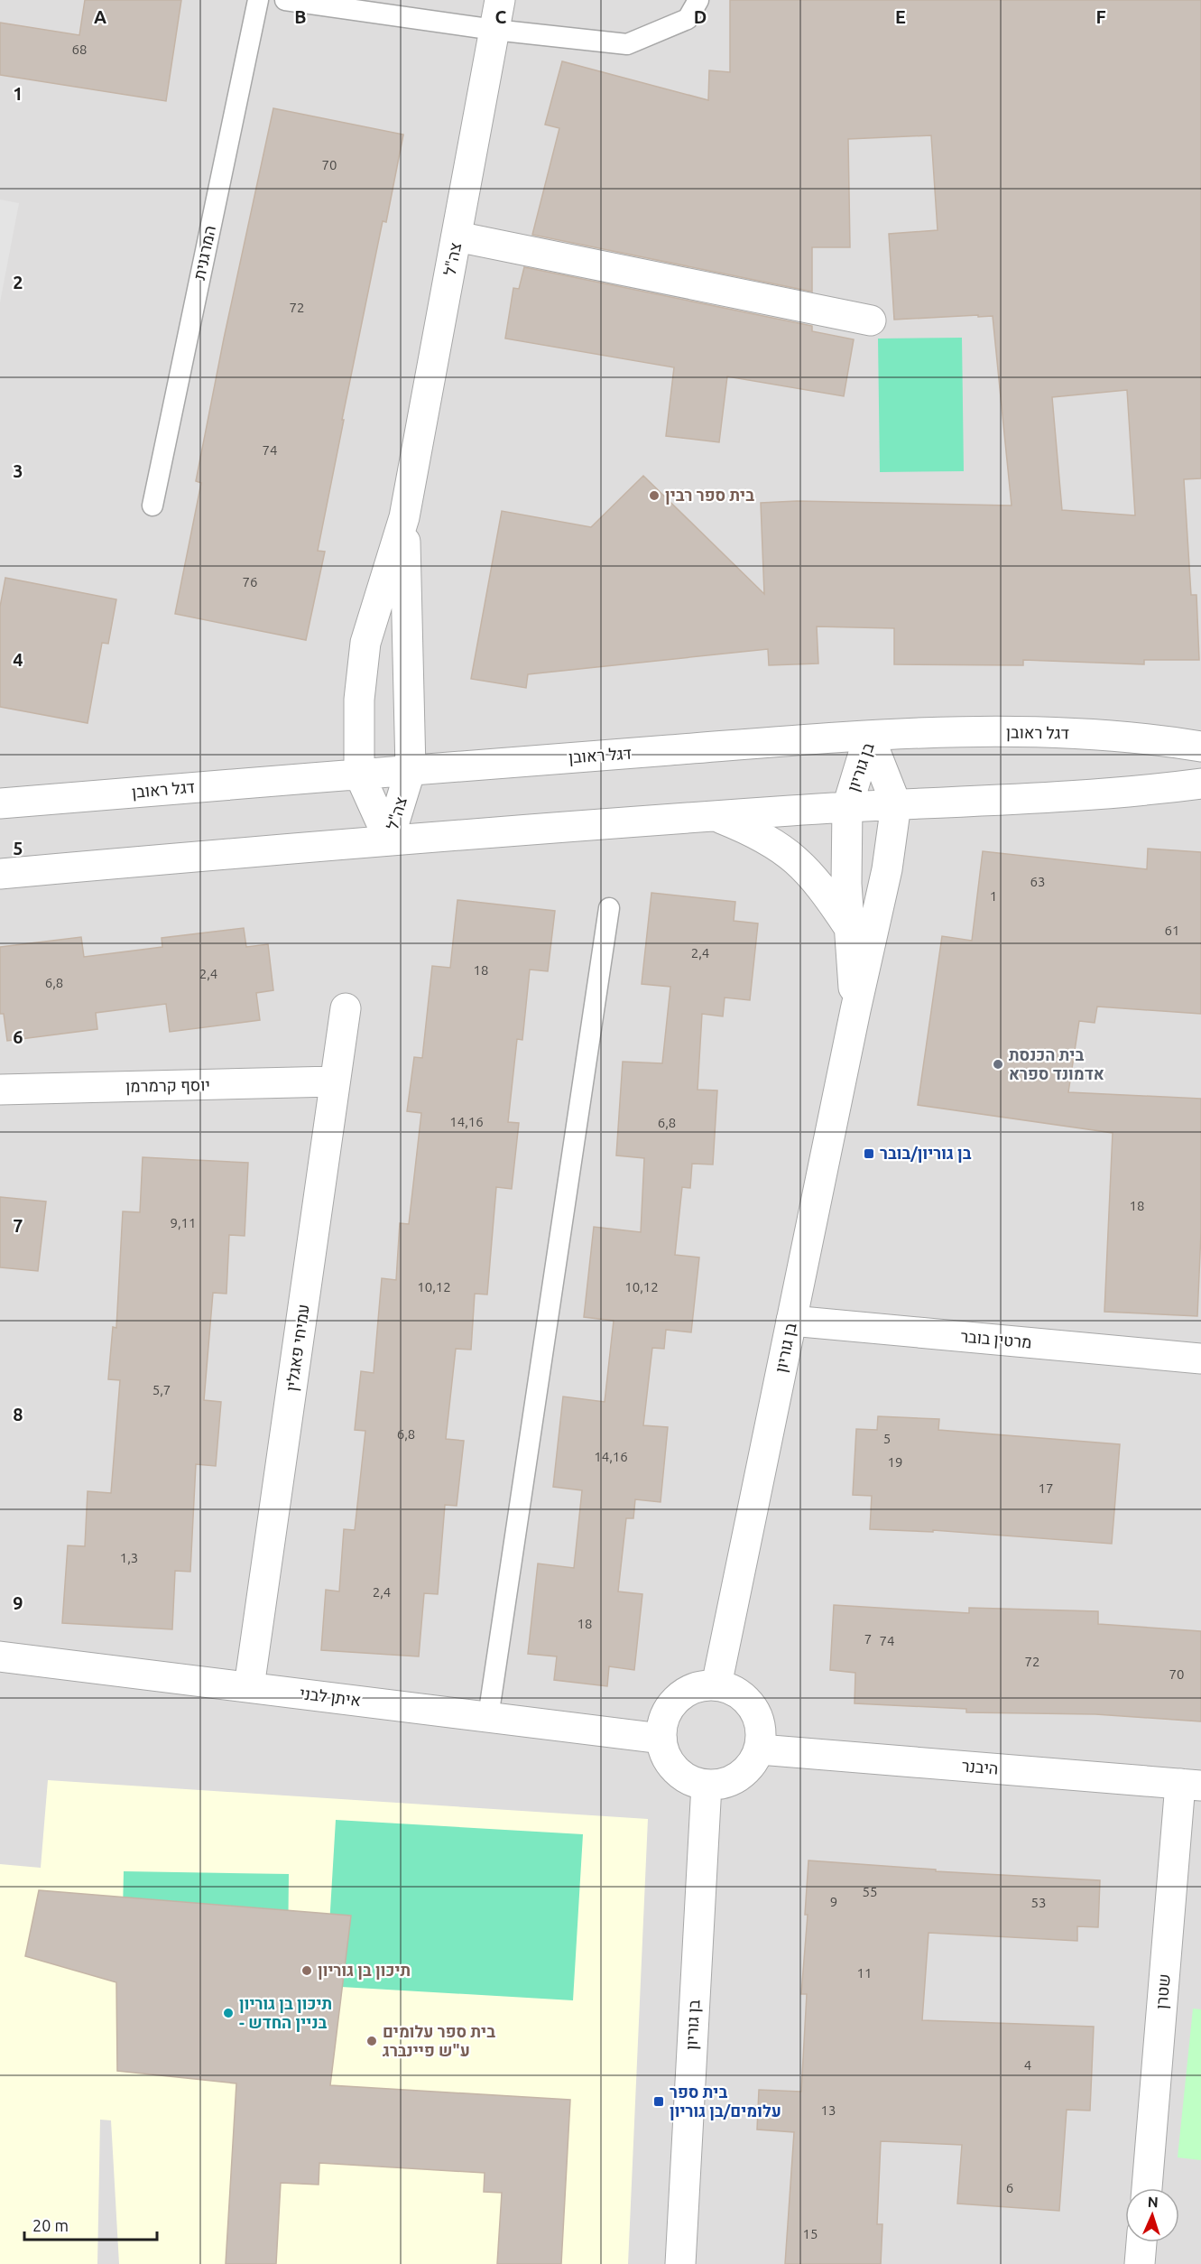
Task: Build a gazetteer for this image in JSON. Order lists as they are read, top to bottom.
{
  "streets": {
    "street": [
      "צה\"ל",
      "דגל ראובן",
      "בן גוריון",
      "יוסף קרמרמן",
      "מרטין בובר",
      "עמיחי פאגלין",
      "איתן לבני",
      "היבנר",
      "שטרן"
    ],
    "lane": ["המרגנית"]
  },
  "crossings": [
    ["צה\"ל", "דגל ראובן"],
    ["דגל ראובן", "בן גוריון"],
    ["בן גוריון", "מרטין בובר"],
    ["בן גוריון", "איתן לבני"],
    ["בן גוריון", "היבנר"],
    ["יוסף קרמרמן", "עמיחי פאגלין"],
    ["עמיחי פאגלין", "איתן לבני"],
    ["איתן לבני", "היבנר"],
    ["היבנר", "שטרן"]
  ],
  "places": {
    "other": [
      "בית ספר רבין",
      "בית הכנסת אדמונד ספרא",
      "תיכון בן גוריון",
      "תיכון בן גוריון - בניין החדש",
      "בית ספר עלומים ע\"ש פיינברג"
    ],
    "transit": ["בן גוריון/בובר", "בית ספר עלומים/בן גוריון"]
  },
  "house_numbers": [
    "68",
    "70",
    "72",
    "74",
    "76",
    "63",
    "1",
    "61",
    "2,4",
    "18",
    "2,4",
    "6,8",
    "14,16",
    "6,8",
    "18",
    "9,11",
    "10,12",
    "10,12",
    "5,7",
    "6,8",
    "5",
    "14,16",
    "19",
    "17",
    "1,3",
    "2,4",
    "18",
    "7",
    "74",
    "72",
    "70",
    "55",
    "9",
    "53",
    "11",
    "4",
    "13",
    "6",
    "15"
  ],
  "scale_bar": "20 m",
  "north": "top",
  "grid": {
    "columns": [
      "A",
      "B",
      "C",
      "D",
      "E",
      "F"
    ],
    "rows": [
      "1",
      "2",
      "3",
      "4",
      "5",
      "6",
      "7",
      "8",
      "9"
    ]
  }
}
